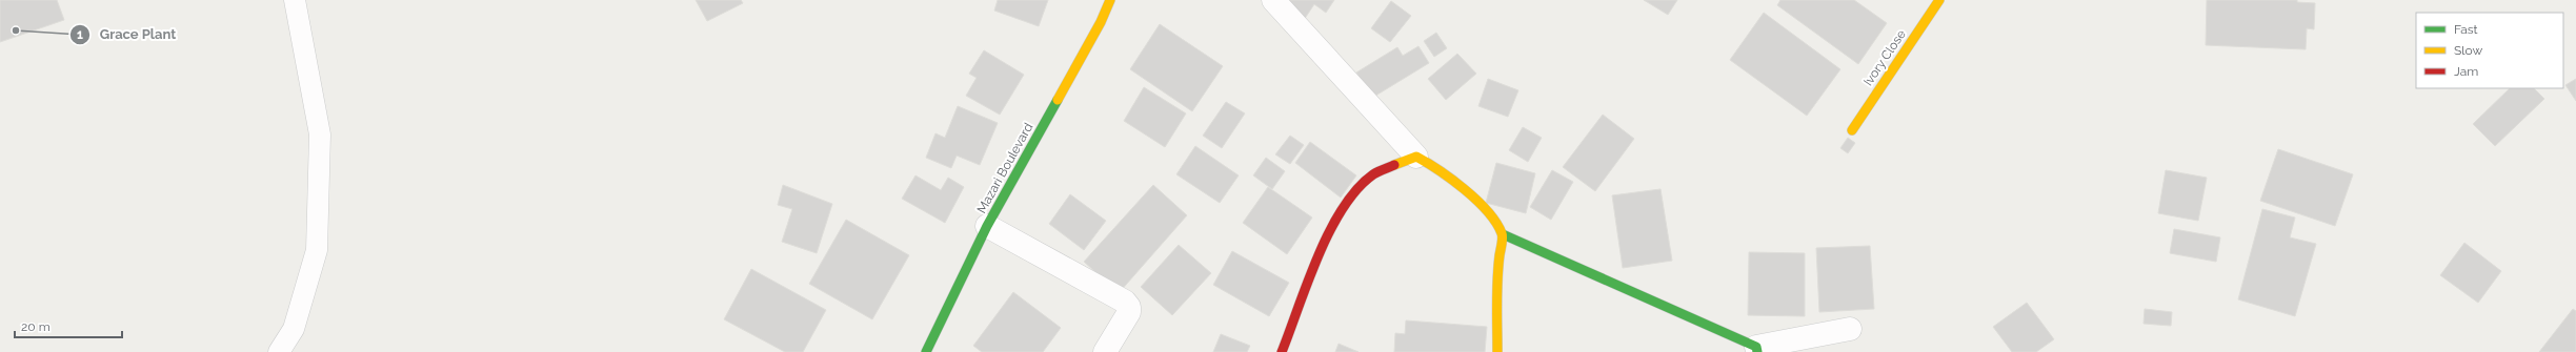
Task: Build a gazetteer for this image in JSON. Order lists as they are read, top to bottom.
{
  "streets": {
    "street": ["Ivory Close", "Mazari Boulevard"]
  },
  "places": ["Grace Plant"],
  "legend": ["Fast", "Slow", "Jam"],
  "scale_bar": "20 m"
}
